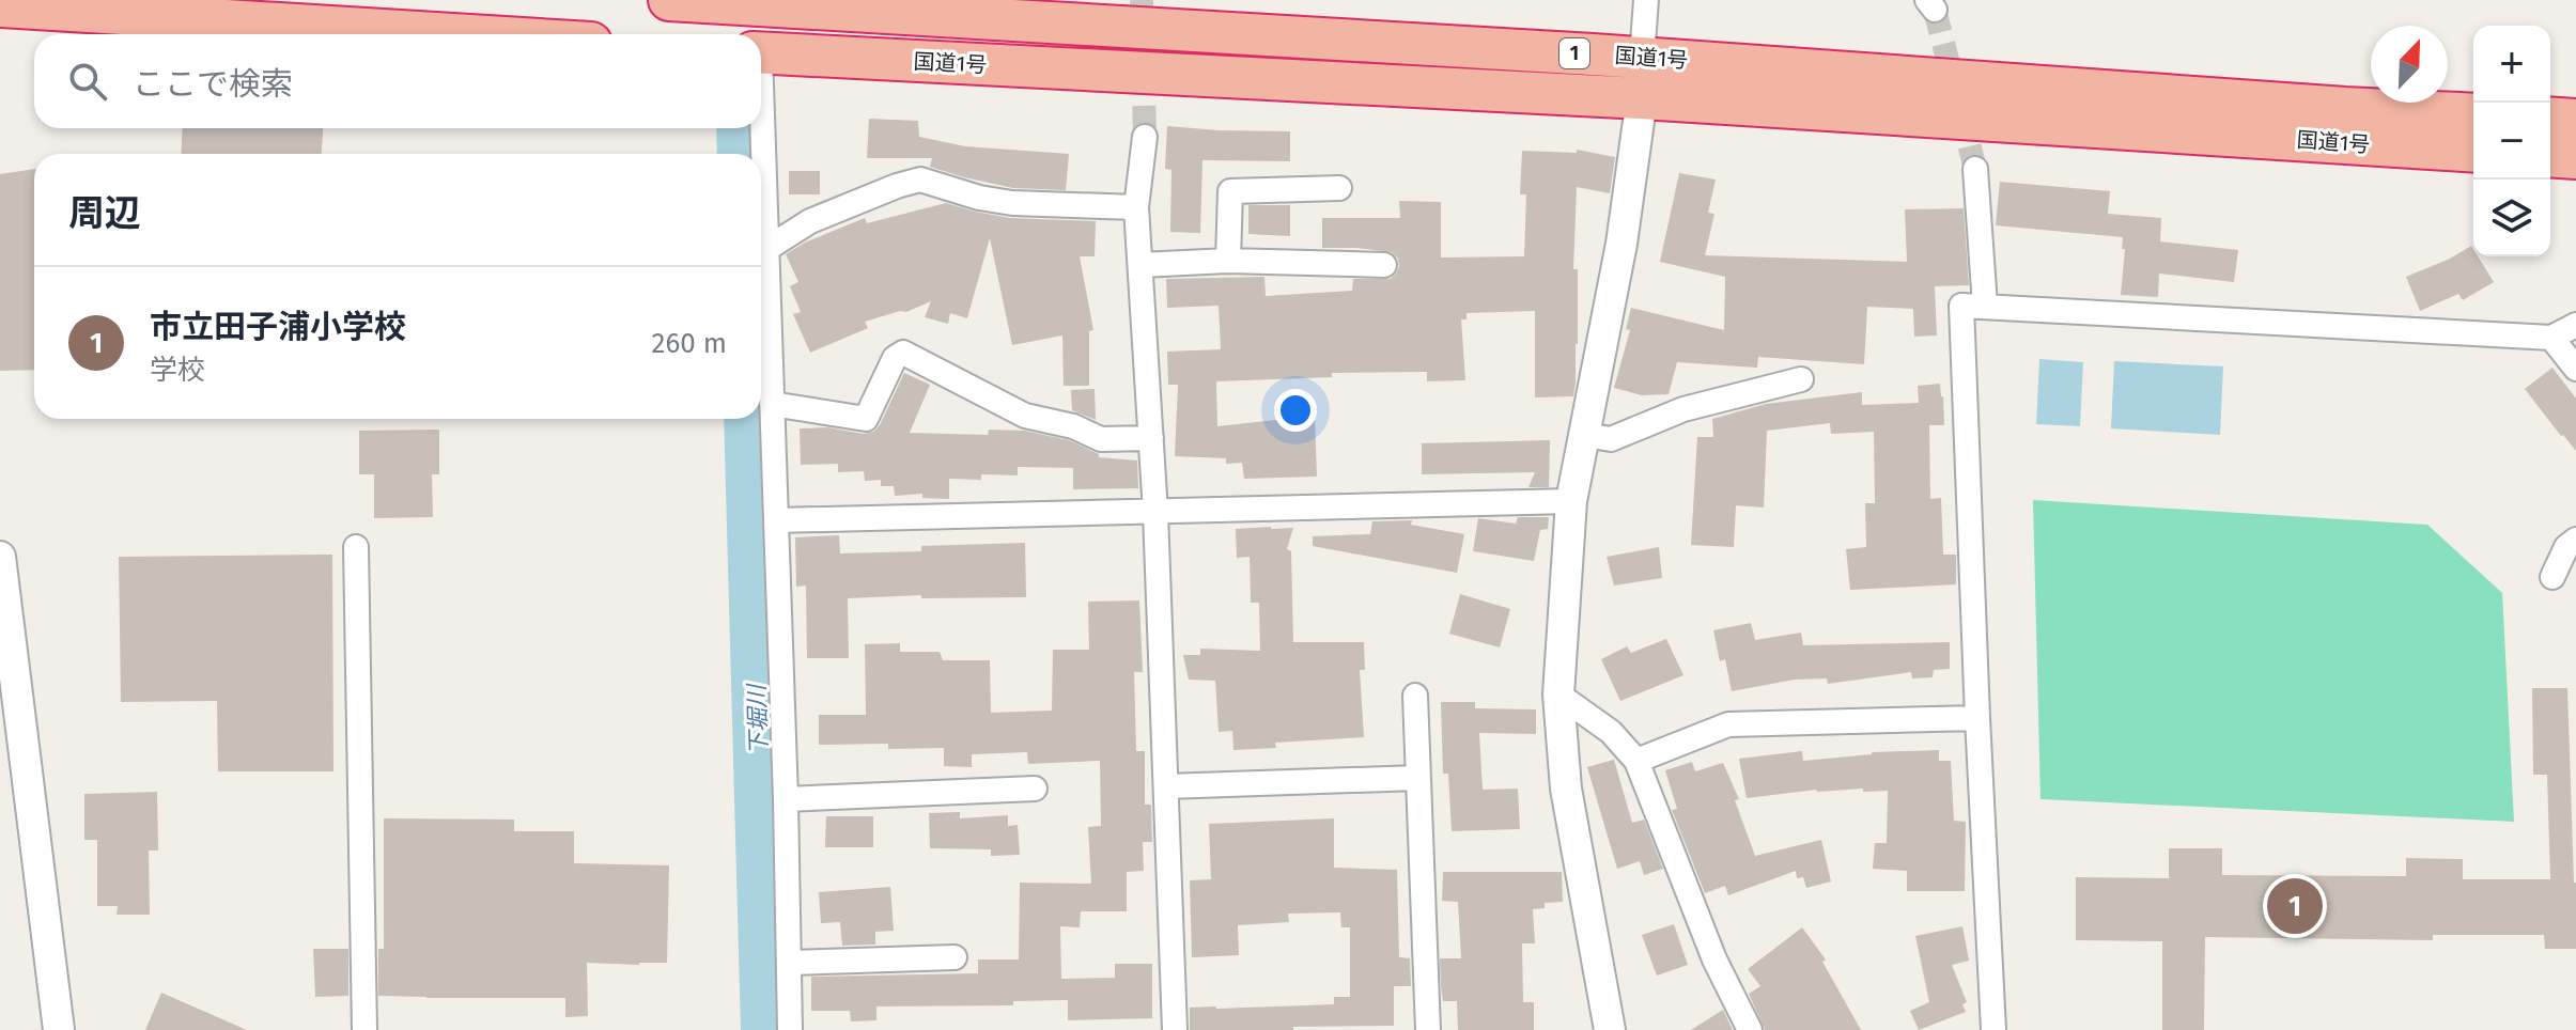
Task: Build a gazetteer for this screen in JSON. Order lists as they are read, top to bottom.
{
  "streets": {
    "highway": ["1", "国道1号"]
  },
  "water": ["下堀川"],
  "north": "top right",
  "page": {
    "map_buttons": ["+", "−"],
    "search": "ここで検索",
    "heading": "周辺",
    "list": [
      {
        "mark": "1",
        "name": "市立田子浦小学校",
        "note": "学校",
        "value": "260 m"
      }
    ],
    "pins": "1"
  }
}
